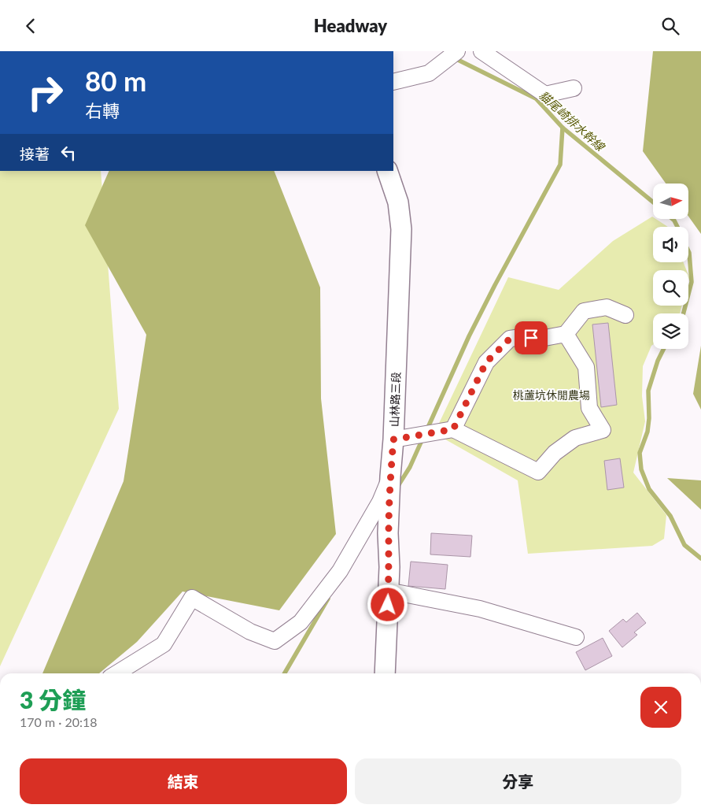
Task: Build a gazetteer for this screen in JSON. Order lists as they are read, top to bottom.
{
  "streets": {
    "main road": ["山林路三段"]
  },
  "water": ["貓尾崎排水幹線"],
  "parks": ["桃蘆坑休閒農場"],
  "north": "right",
  "page": {
    "header": "Headway",
    "turn": ["80 m", "右轉"],
    "then": "接著",
    "heading": ["3 分鐘", "170 m · 20:18"],
    "buttons": ["結束", "分享"]
  }
}
